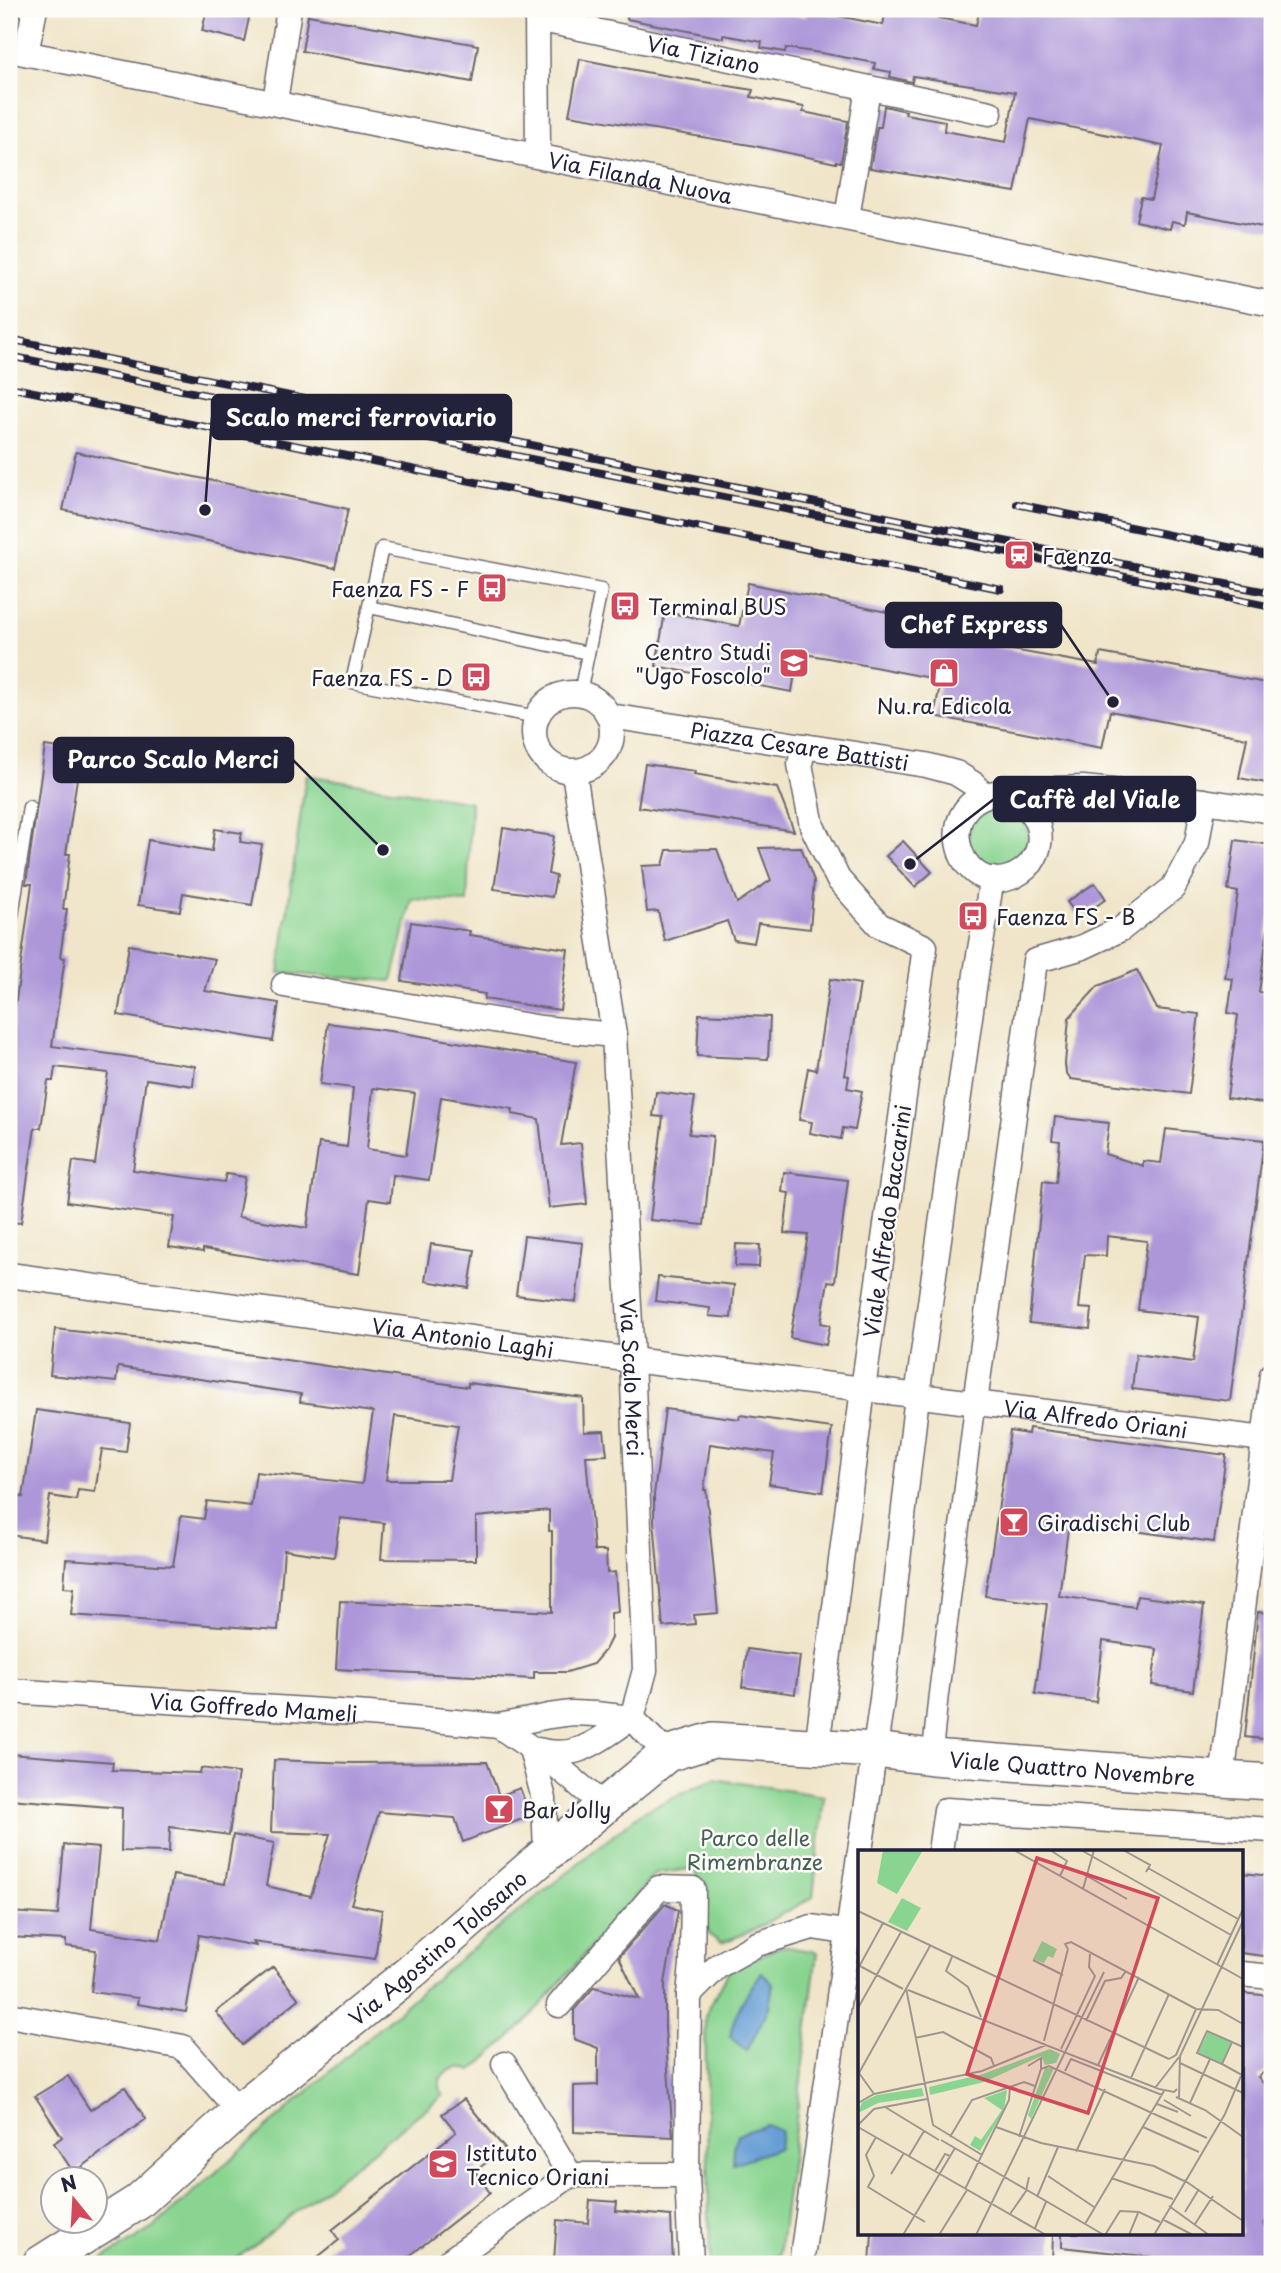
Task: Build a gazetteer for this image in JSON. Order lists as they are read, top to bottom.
{
  "streets": {
    "main road": ["Viale Quattro Novembre", "Via Agostino Tolosano"],
    "street": [
      "Via Tiziano",
      "Via Filanda Nuova",
      "Piazza Cesare Battisti",
      "Viale Alfredo Baccarini",
      "Via Antonio Laghi",
      "Via Scalo Merci",
      "Via Alfredo Oriani",
      "Via Goffredo Mameli"
    ]
  },
  "crossings": [
    ["Piazza Cesare Battisti", "Viale Alfredo Baccarini"],
    ["Piazza Cesare Battisti", "Via Scalo Merci"],
    ["Viale Alfredo Baccarini", "Via Antonio Laghi"],
    ["Viale Alfredo Baccarini", "Via Agostino Tolosano"],
    ["Via Antonio Laghi", "Via Scalo Merci"],
    ["Via Antonio Laghi", "Via Alfredo Oriani"],
    ["Via Scalo Merci", "Via Goffredo Mameli"],
    ["Via Goffredo Mameli", "Via Agostino Tolosano"],
    ["Viale Quattro Novembre", "Via Agostino Tolosano"]
  ],
  "parks": ["Parco delle Rimembranze"],
  "places": {
    "other": [
      "Scalo merci ferroviario",
      "Chef Express",
      "Parco Scalo Merci",
      "Caffè del Viale"
    ],
    "station": ["Faenza"],
    "bus stop": [
      "Faenza FS - F",
      "Terminal BUS",
      "Faenza FS - D",
      "Faenza FS - B"
    ],
    "school or university": ["Centro Studi \"Ugo Foscolo\"", "Istituto Tecnico Oriani"],
    "shop": ["Nu.ra Edicola"],
    "bar": ["Giradischi Club", "Bar Jolly"]
  },
  "north": "top"
}
